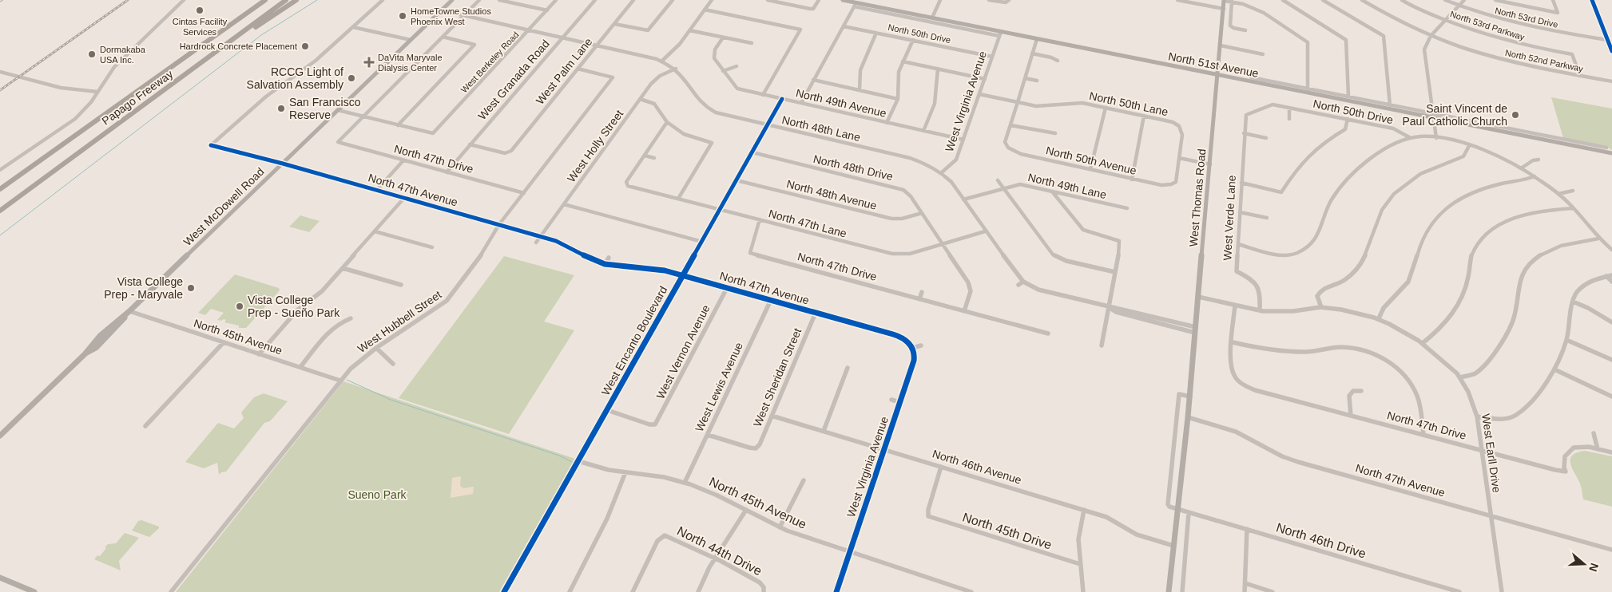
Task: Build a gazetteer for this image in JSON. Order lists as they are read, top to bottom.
{
  "streets": {
    "highway": ["Papago Freeway"],
    "main road": ["North 51st Avenue", "West Thomas Road", "West McDowell Road"],
    "street": [
      "North 53rd Drive",
      "North 53rd Parkway",
      "North 50th Drive",
      "North 52nd Parkway",
      "West Berkeley Road",
      "West Palm Lane",
      "West Granada Road",
      "West Virginia Avenue",
      "North 49th Avenue",
      "North 50th Lane",
      "North 48th Lane",
      "West Holly Street",
      "North 47th Drive",
      "North 50th Avenue",
      "North 48th Drive",
      "North 49th Lane",
      "North 47th Avenue",
      "North 48th Avenue",
      "West Verde Lane",
      "North 47th Lane",
      "West Hubbell Street",
      "North 45th Avenue",
      "West Encanto Boulevard",
      "West Vernon Avenue",
      "West Sheridan Street",
      "West Lewis Avenue",
      "West Earll Drive",
      "North 46th Avenue",
      "North 45th Drive",
      "North 46th Drive",
      "North 44th Drive"
    ]
  },
  "crossings": [
    ["North 53rd Parkway", "North 52nd Parkway"],
    ["North 50th Drive", "West Virginia Avenue"],
    ["North 50th Drive", "West Verde Lane"],
    ["West Berkeley Road", "North 48th Lane"],
    ["North 51st Avenue", "West Virginia Avenue"],
    ["North 51st Avenue", "West Thomas Road"],
    ["West Palm Lane", "West Granada Road"],
    ["West Palm Lane", "North 48th Lane"],
    ["West Palm Lane", "West Hubbell Street"],
    ["West Granada Road", "North 48th Lane"],
    ["West Granada Road", "North 47th Drive"],
    ["West Virginia Avenue", "North 49th Avenue"],
    ["West Virginia Avenue", "North 50th Lane"],
    ["West Virginia Avenue", "North 48th Lane"],
    ["West Virginia Avenue", "North 47th Avenue"],
    ["West Virginia Avenue", "North 45th Avenue"],
    ["West Virginia Avenue", "North 46th Avenue"],
    ["North 49th Avenue", "West Encanto Boulevard"],
    ["North 50th Lane", "North 50th Avenue"],
    ["North 48th Lane", "West Holly Street"],
    ["North 48th Lane", "North 49th Lane"],
    ["North 48th Lane", "West Thomas Road"],
    ["North 48th Lane", "West McDowell Road"],
    ["North 48th Lane", "North 47th Lane"],
    ["North 48th Lane", "West Encanto Boulevard"],
    ["West Holly Street", "North 47th Avenue"],
    ["North 47th Drive", "North 48th Drive"],
    ["North 47th Drive", "North 47th Lane"],
    ["North 47th Drive", "West Hubbell Street"],
    ["North 47th Drive", "West Earll Drive"],
    ["North 48th Drive", "North 48th Avenue"],
    ["North 48th Drive", "North 47th Lane"],
    ["North 48th Drive", "West Encanto Boulevard"],
    ["North 47th Avenue", "West Thomas Road"],
    ["North 47th Avenue", "West McDowell Road"],
    ["North 47th Avenue", "West Hubbell Street"],
    ["North 47th Avenue", "West Encanto Boulevard"],
    ["North 47th Avenue", "West Vernon Avenue"],
    ["North 47th Avenue", "West Sheridan Street"],
    ["North 47th Avenue", "West Lewis Avenue"],
    ["North 47th Avenue", "West Earll Drive"],
    ["North 48th Avenue", "West Encanto Boulevard"],
    ["West Thomas Road", "North 46th Avenue"],
    ["West Thomas Road", "North 46th Drive"],
    ["West McDowell Road", "North 45th Avenue"],
    ["North 47th Lane", "West Encanto Boulevard"],
    ["West Hubbell Street", "North 45th Avenue"],
    ["North 45th Avenue", "West Encanto Boulevard"],
    ["North 45th Avenue", "West Lewis Avenue"],
    ["West Encanto Boulevard", "West Vernon Avenue"],
    ["West Sheridan Street", "West Lewis Avenue"],
    ["West Sheridan Street", "North 46th Avenue"],
    ["North 46th Avenue", "North 45th Drive"]
  ],
  "parks": ["Sueno Park"],
  "places": {
    "other": [
      "Cintas Facility Services",
      "HomeTowne Studios Phoenix West",
      "Hardrock Concrete Placement",
      "Dormakaba USA Inc.",
      "RCCG Light of Salvation Assembly",
      "San Francisco Reserve",
      "Saint Vincent de Paul Catholic Church",
      "Vista College Prep - Maryvale",
      "Vista College Prep - Sueño Park"
    ],
    "health": ["DaVita Maryvale Dialysis Center"]
  },
  "north": "right"
}
